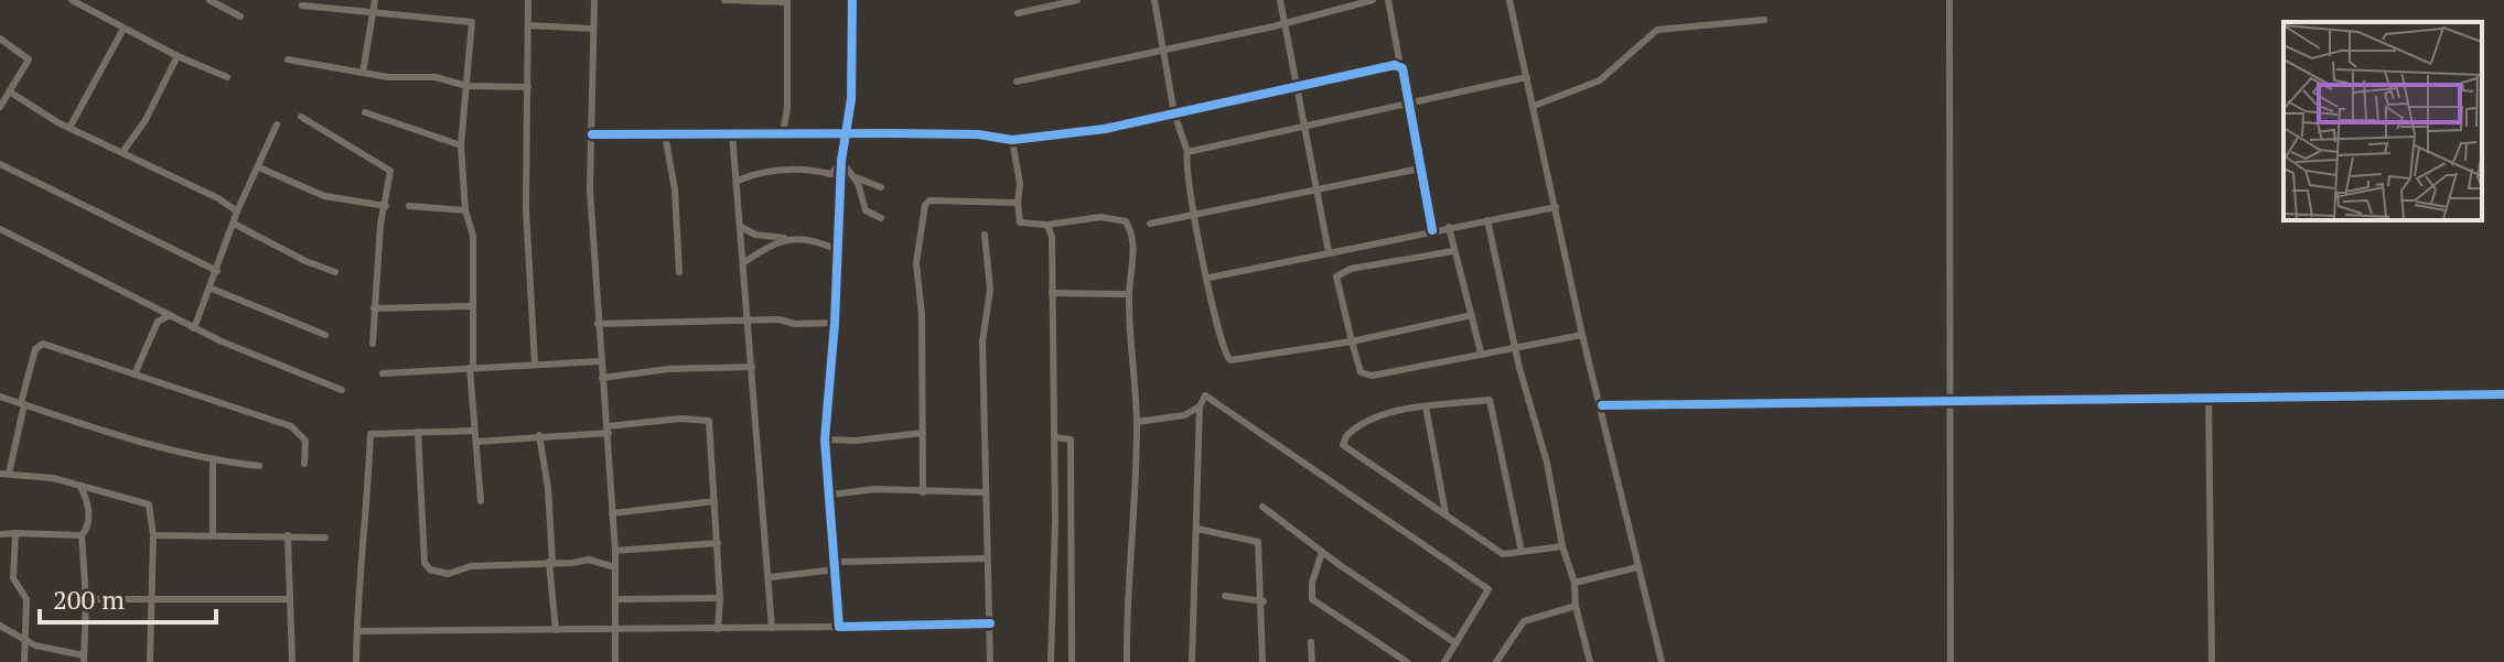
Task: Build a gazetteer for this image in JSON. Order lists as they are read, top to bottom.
{
  "scale_bar": "200 m"
}
